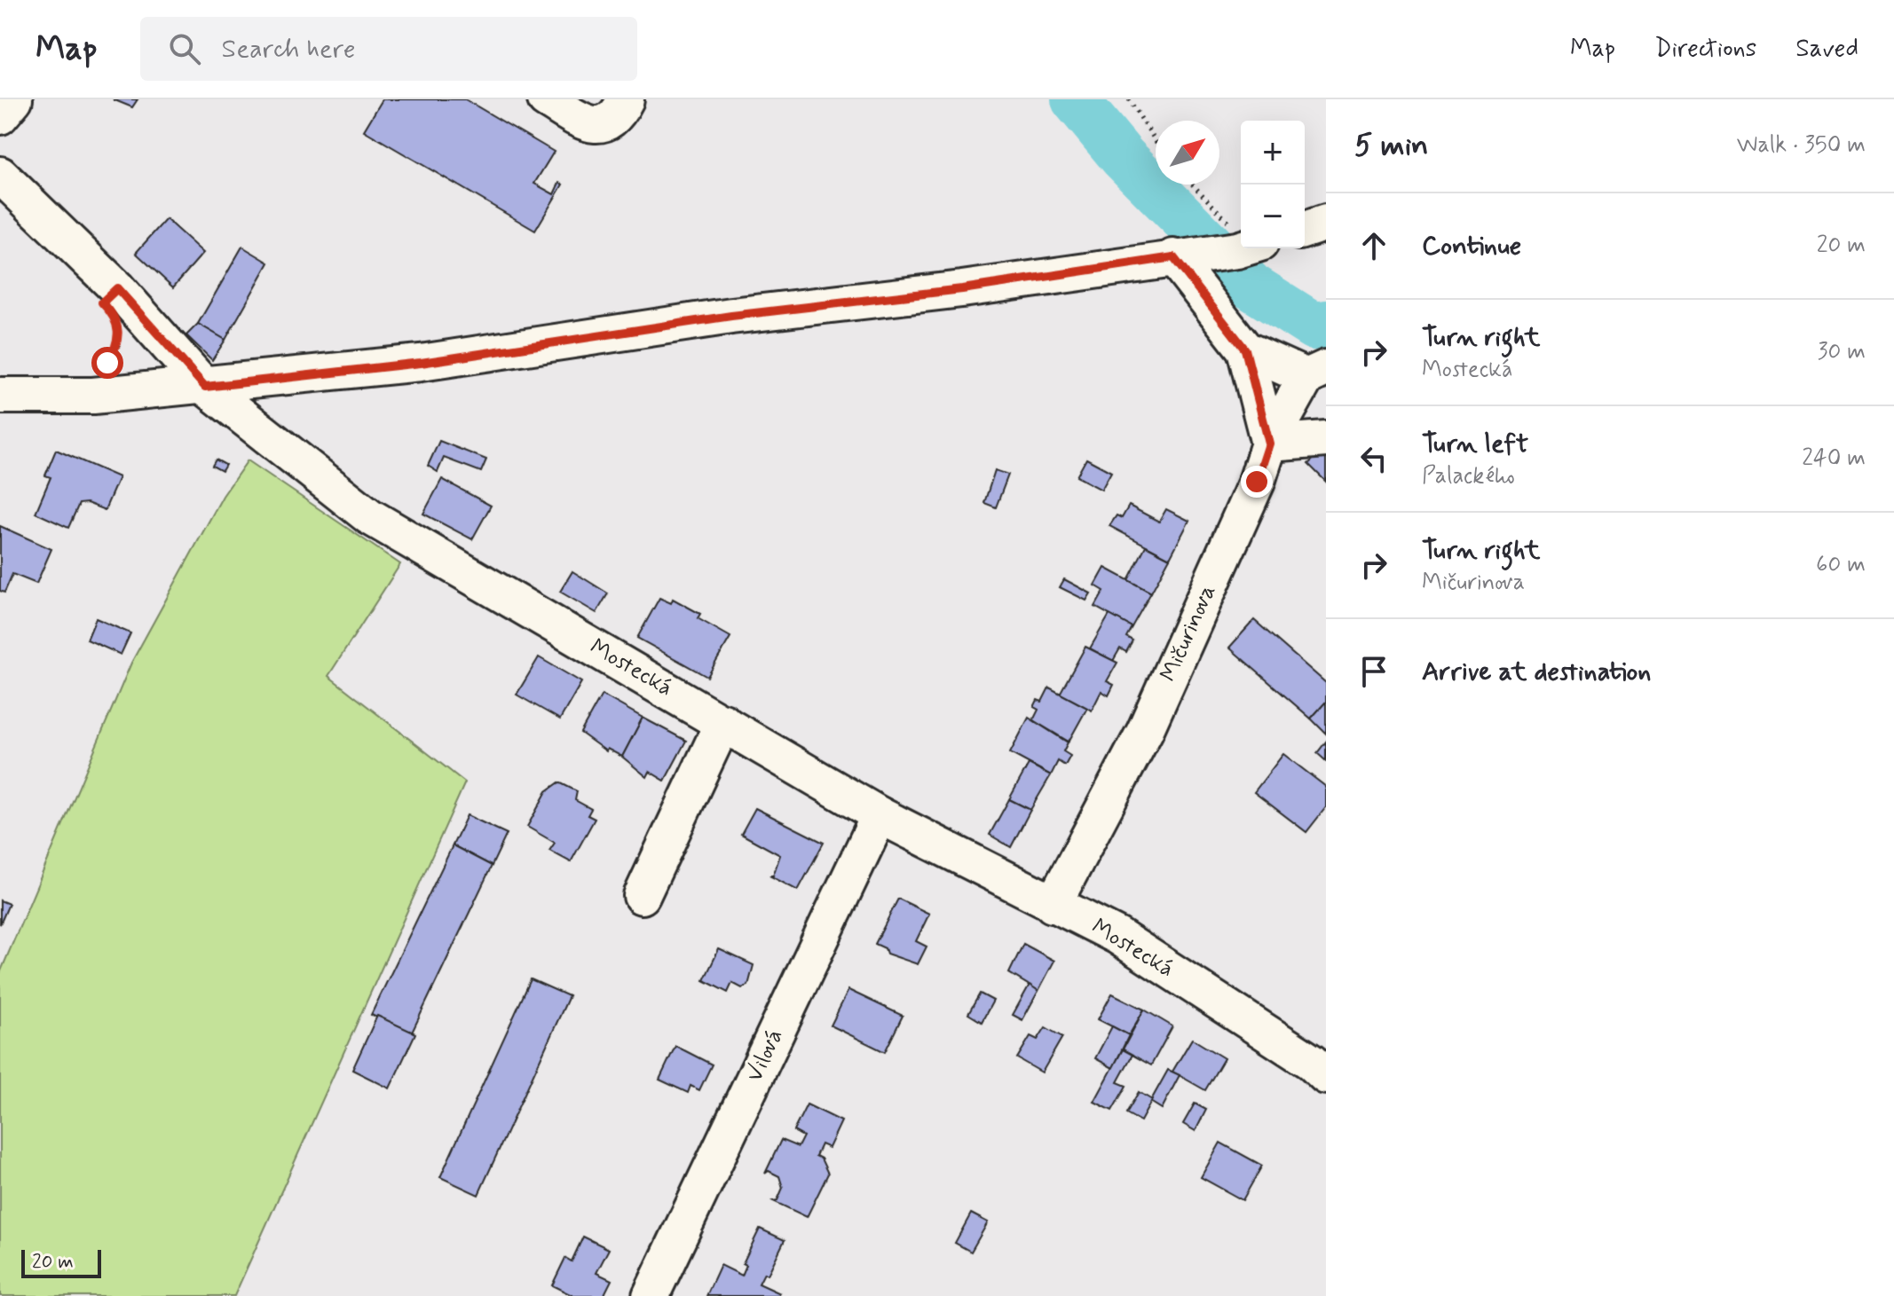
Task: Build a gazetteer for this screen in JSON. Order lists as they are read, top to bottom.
{
  "streets": {
    "street": ["Mičurinova", "Mostecká", "Vilová"]
  },
  "crossings": [
    ["Mičurinova", "Mostecká"],
    ["Mostecká", "Vilová"]
  ],
  "scale_bar": "20 m",
  "north": "top right",
  "page": {
    "header": "Map",
    "search": "Search here",
    "nav": ["Map", "Directions", "Saved"],
    "heading": ["5 min", "Walk · 350 m"],
    "map_buttons": ["+", "−"],
    "list": [
      ["Continue", "20 m"],
      ["Turn right", "Mostecká", "30 m"],
      ["Turn left", "Palackého", "240 m"],
      ["Turn right", "Mičurinova", "60 m"],
      "Arrive at destination"
    ],
    "scale": "20 m"
  }
}
